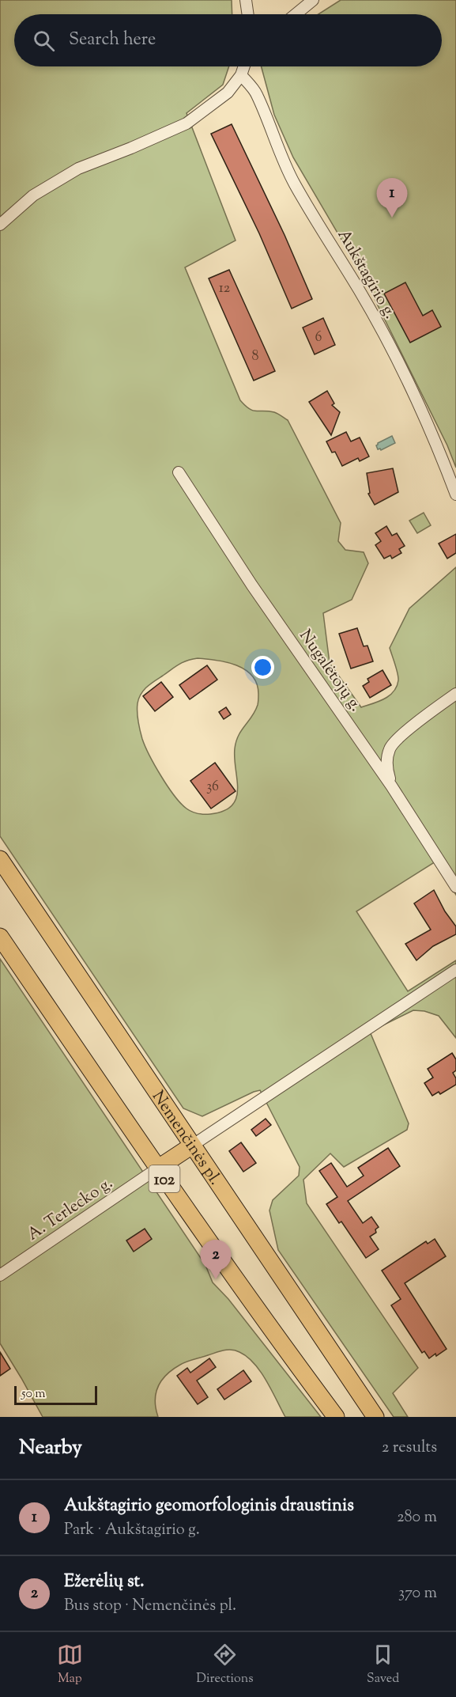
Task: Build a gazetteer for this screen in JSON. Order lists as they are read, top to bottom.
{
  "streets": {
    "main road": ["Nemenčinės pl.", "102"],
    "street": ["Aukštagirio g.", "Nugalėtojų g.", "A. Terlecko g."]
  },
  "crossings": [
    ["102", "A. Terlecko g."]
  ],
  "house_numbers": [
    "12",
    "6",
    "8",
    "36"
  ],
  "scale_bar": "50 m",
  "page": {
    "search": "Search here",
    "pins": ["1", "2"],
    "scale": "50 m",
    "heading": ["Nearby", "2 results"],
    "list": [
      {
        "mark": "1",
        "name": "Aukštagirio geomorfologinis draustinis",
        "note": "Park · Aukštagirio g.",
        "value": "280 m"
      },
      {
        "mark": "2",
        "name": "Ežerėlių st.",
        "note": "Bus stop · Nemenčinės pl.",
        "value": "370 m"
      }
    ],
    "nav": ["Map", "Directions", "Saved"]
  }
}
